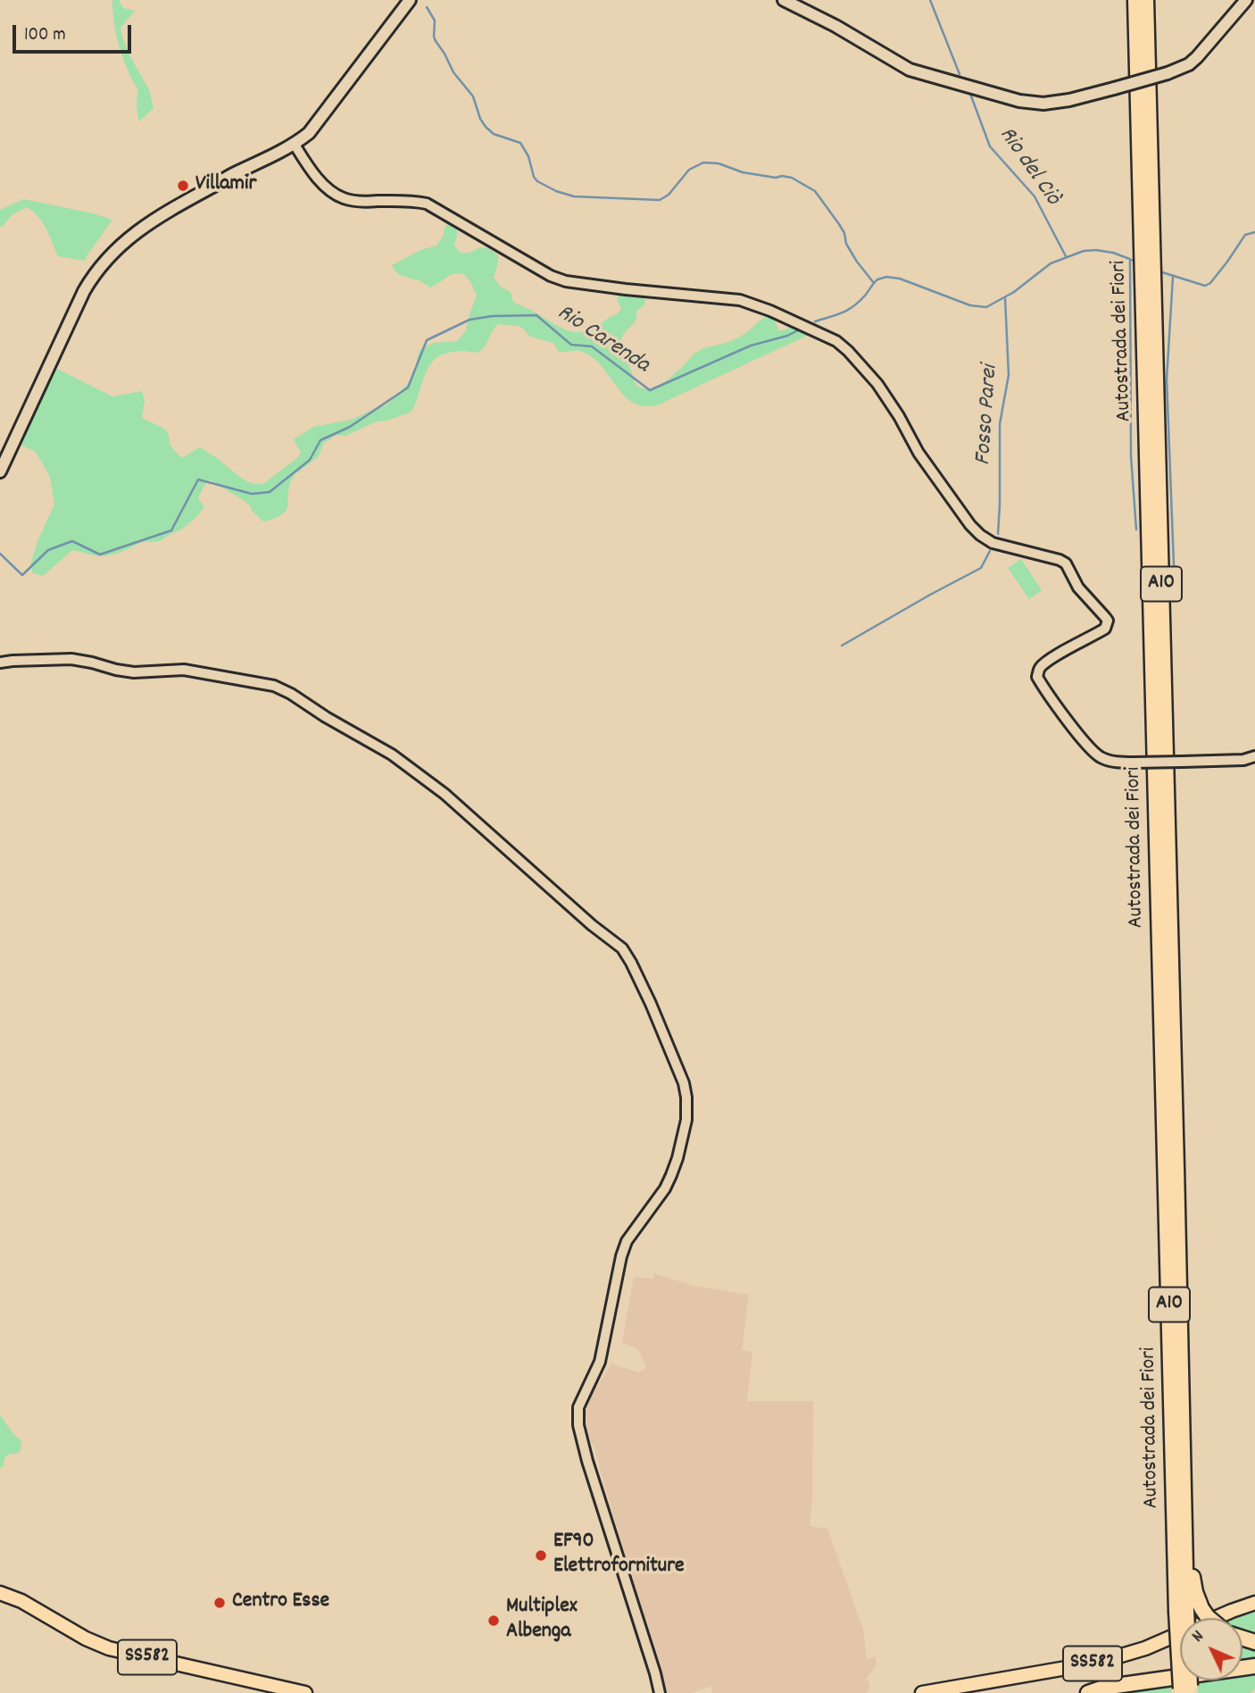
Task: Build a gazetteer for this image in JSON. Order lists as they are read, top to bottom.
{
  "streets": {
    "highway": ["Autostrada dei Fiori", "A10"],
    "main road": ["SS582"]
  },
  "water": ["Rio del Ciò", "Rio Carenda", "Fosso Parei"],
  "places": [
    "Villamir",
    "EF90 Elettroforniture",
    "Centro Esse",
    "Multiplex Albenga"
  ],
  "scale_bar": "100 m",
  "north": "top left"
}
